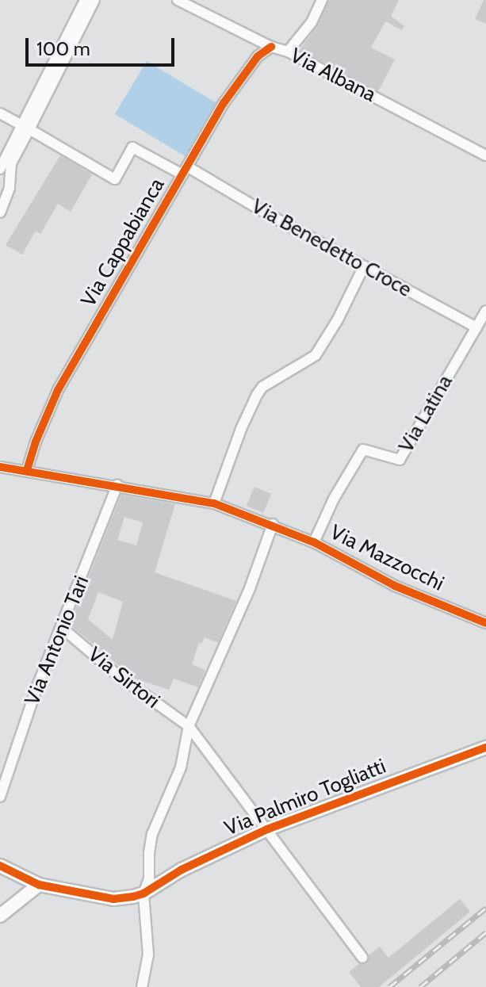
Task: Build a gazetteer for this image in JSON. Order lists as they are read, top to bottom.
{
  "streets": {
    "street": [
      "Via Albana",
      "Via Cappabianca",
      "Via Benedetto Croce",
      "Via Latina",
      "Via Mazzocchi",
      "Via Antonio Tari",
      "Via Sirtori",
      "Via Palmiro Togliatti"
    ]
  },
  "crossings": [
    ["Via Albana", "Via Cappabianca"],
    ["Via Cappabianca", "Via Benedetto Croce"],
    ["Via Cappabianca", "Via Mazzocchi"],
    ["Via Benedetto Croce", "Via Latina"],
    ["Via Latina", "Via Mazzocchi"],
    ["Via Mazzocchi", "Via Antonio Tari"],
    ["Via Antonio Tari", "Via Sirtori"],
    ["Via Sirtori", "Via Palmiro Togliatti"]
  ],
  "scale_bar": "100 m"
}
